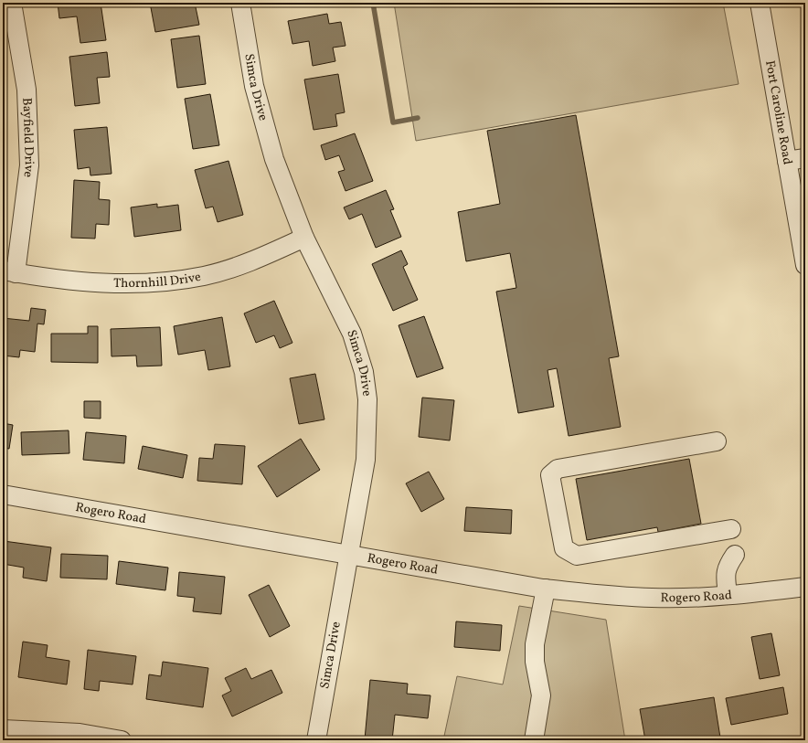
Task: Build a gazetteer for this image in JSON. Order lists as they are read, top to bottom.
{
  "streets": {
    "street": [
      "Simca Drive",
      "Fort Caroline Road",
      "Bayfield Drive",
      "Thornhill Drive",
      "Rogero Road"
    ]
  },
  "crossings": [
    ["Simca Drive", "Thornhill Drive"],
    ["Simca Drive", "Rogero Road"],
    ["Bayfield Drive", "Thornhill Drive"]
  ]
}
